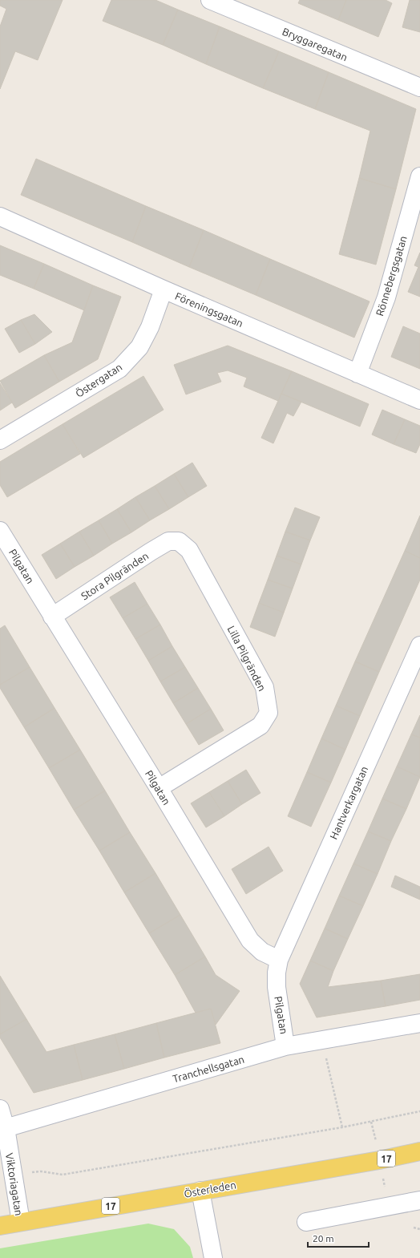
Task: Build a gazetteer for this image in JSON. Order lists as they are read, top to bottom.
{
  "streets": {
    "main road": ["17", "Österleden"],
    "street": [
      "Bryggaregatan",
      "Rönnebergsgatan",
      "Föreningsgatan",
      "Östergatan",
      "Pilgatan",
      "Stora Pilgränden",
      "Lilla Pilgränden",
      "Hantverkargatan",
      "Tranchellsgatan",
      "Viktoriagatan"
    ]
  },
  "crossings": [
    ["Rönnebergsgatan", "Föreningsgatan"],
    ["Föreningsgatan", "Östergatan"],
    ["Pilgatan", "Stora Pilgränden"],
    ["Pilgatan", "Lilla Pilgränden"],
    ["Pilgatan", "Hantverkargatan"],
    ["Pilgatan", "Tranchellsgatan"],
    ["Stora Pilgränden", "Lilla Pilgränden"],
    ["Tranchellsgatan", "Viktoriagatan"],
    ["Viktoriagatan", "Österleden"]
  ],
  "scale_bar": "20 m"
}
